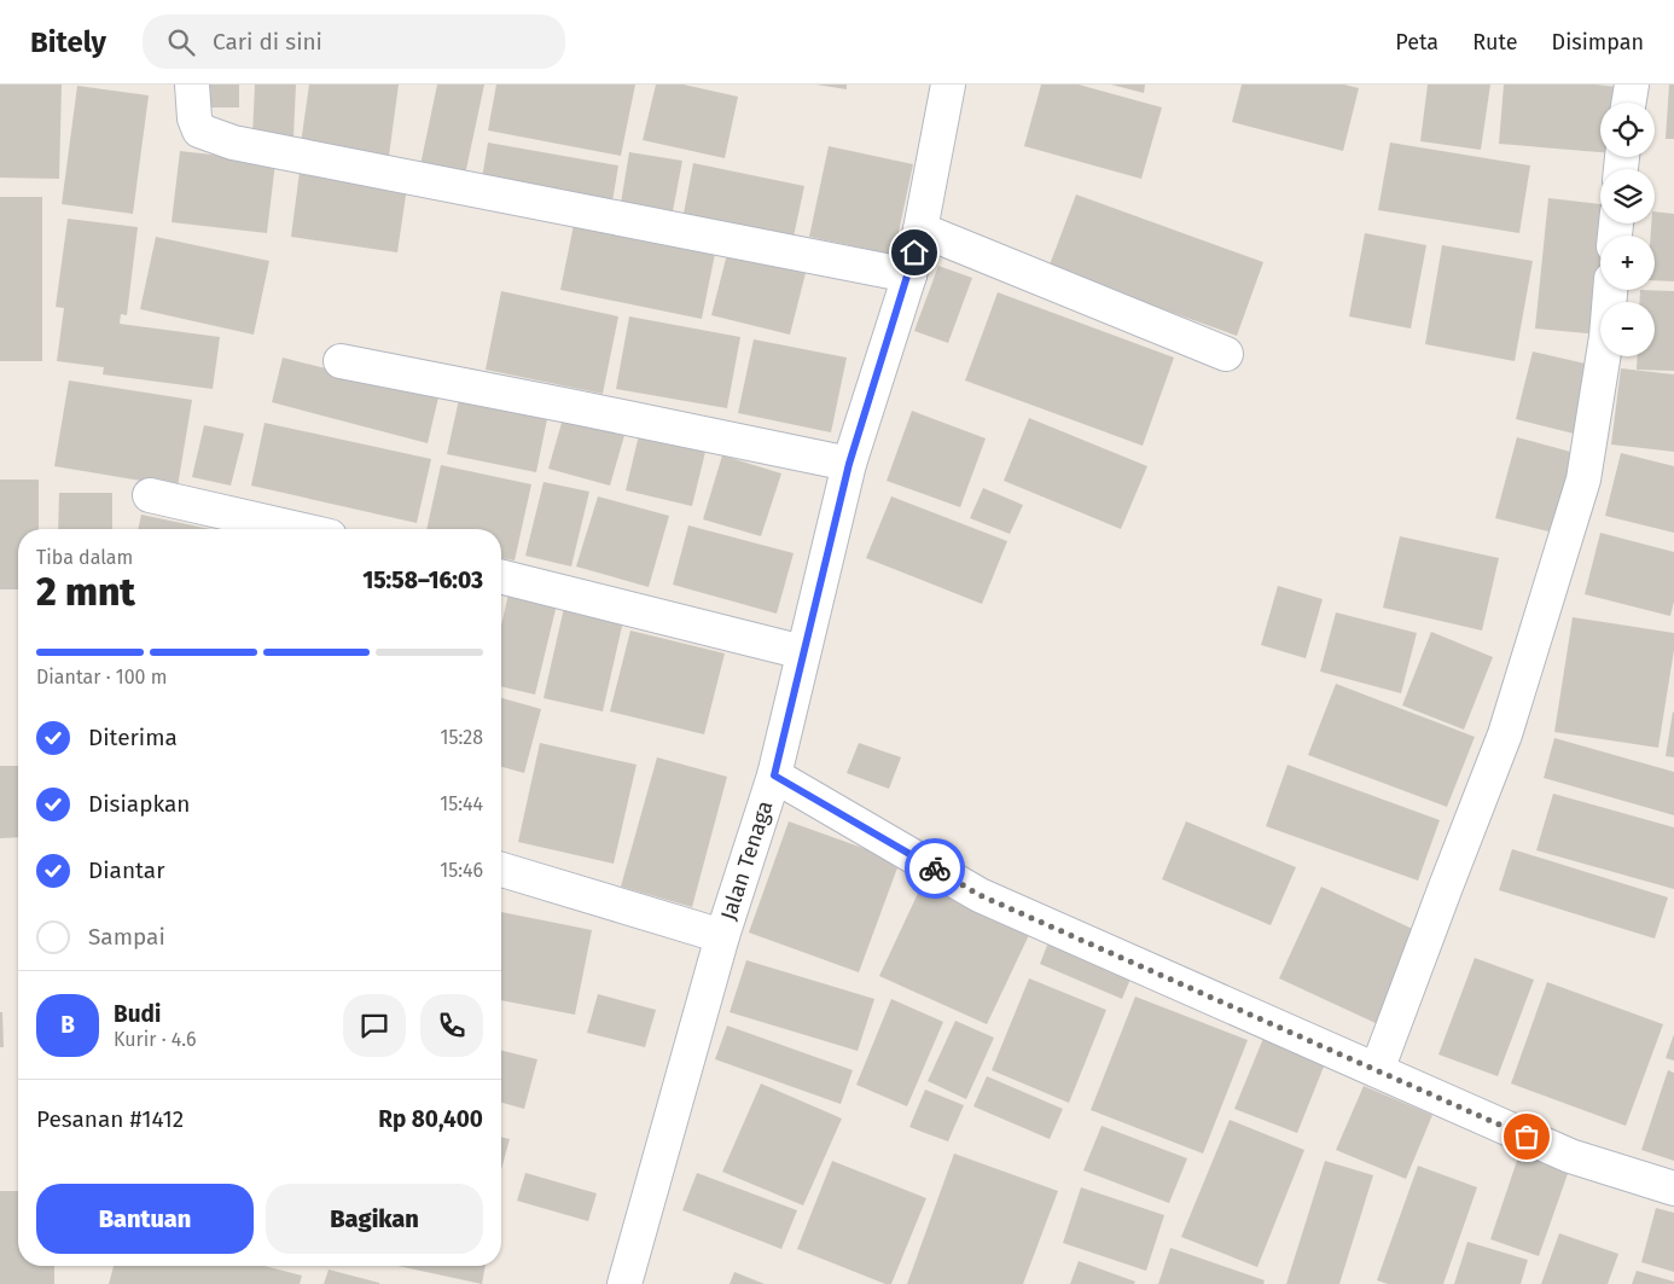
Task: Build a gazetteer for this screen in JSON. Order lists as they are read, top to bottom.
{
  "streets": {
    "street": ["Jalan Tenaga"]
  },
  "page": {
    "header": "Bitely",
    "search": "Cari di sini",
    "nav": ["Peta", "Rute", "Disimpan"],
    "map_buttons": ["+", "−"],
    "heading": ["2 mnt", "Tiba dalam", "15:58–16:03"],
    "panel": [
      "Budi",
      "Kurir · 4.6",
      "Pesanan #1412",
      "Rp 80,400"
    ],
    "bar": "Diantar · 100 m",
    "list": [
      ["Diterima", "15:28"],
      ["Disiapkan", "15:44"],
      ["Diantar", "15:46"],
      "Sampai"
    ],
    "round": "B",
    "buttons": ["Bantuan", "Bagikan"]
  }
}
